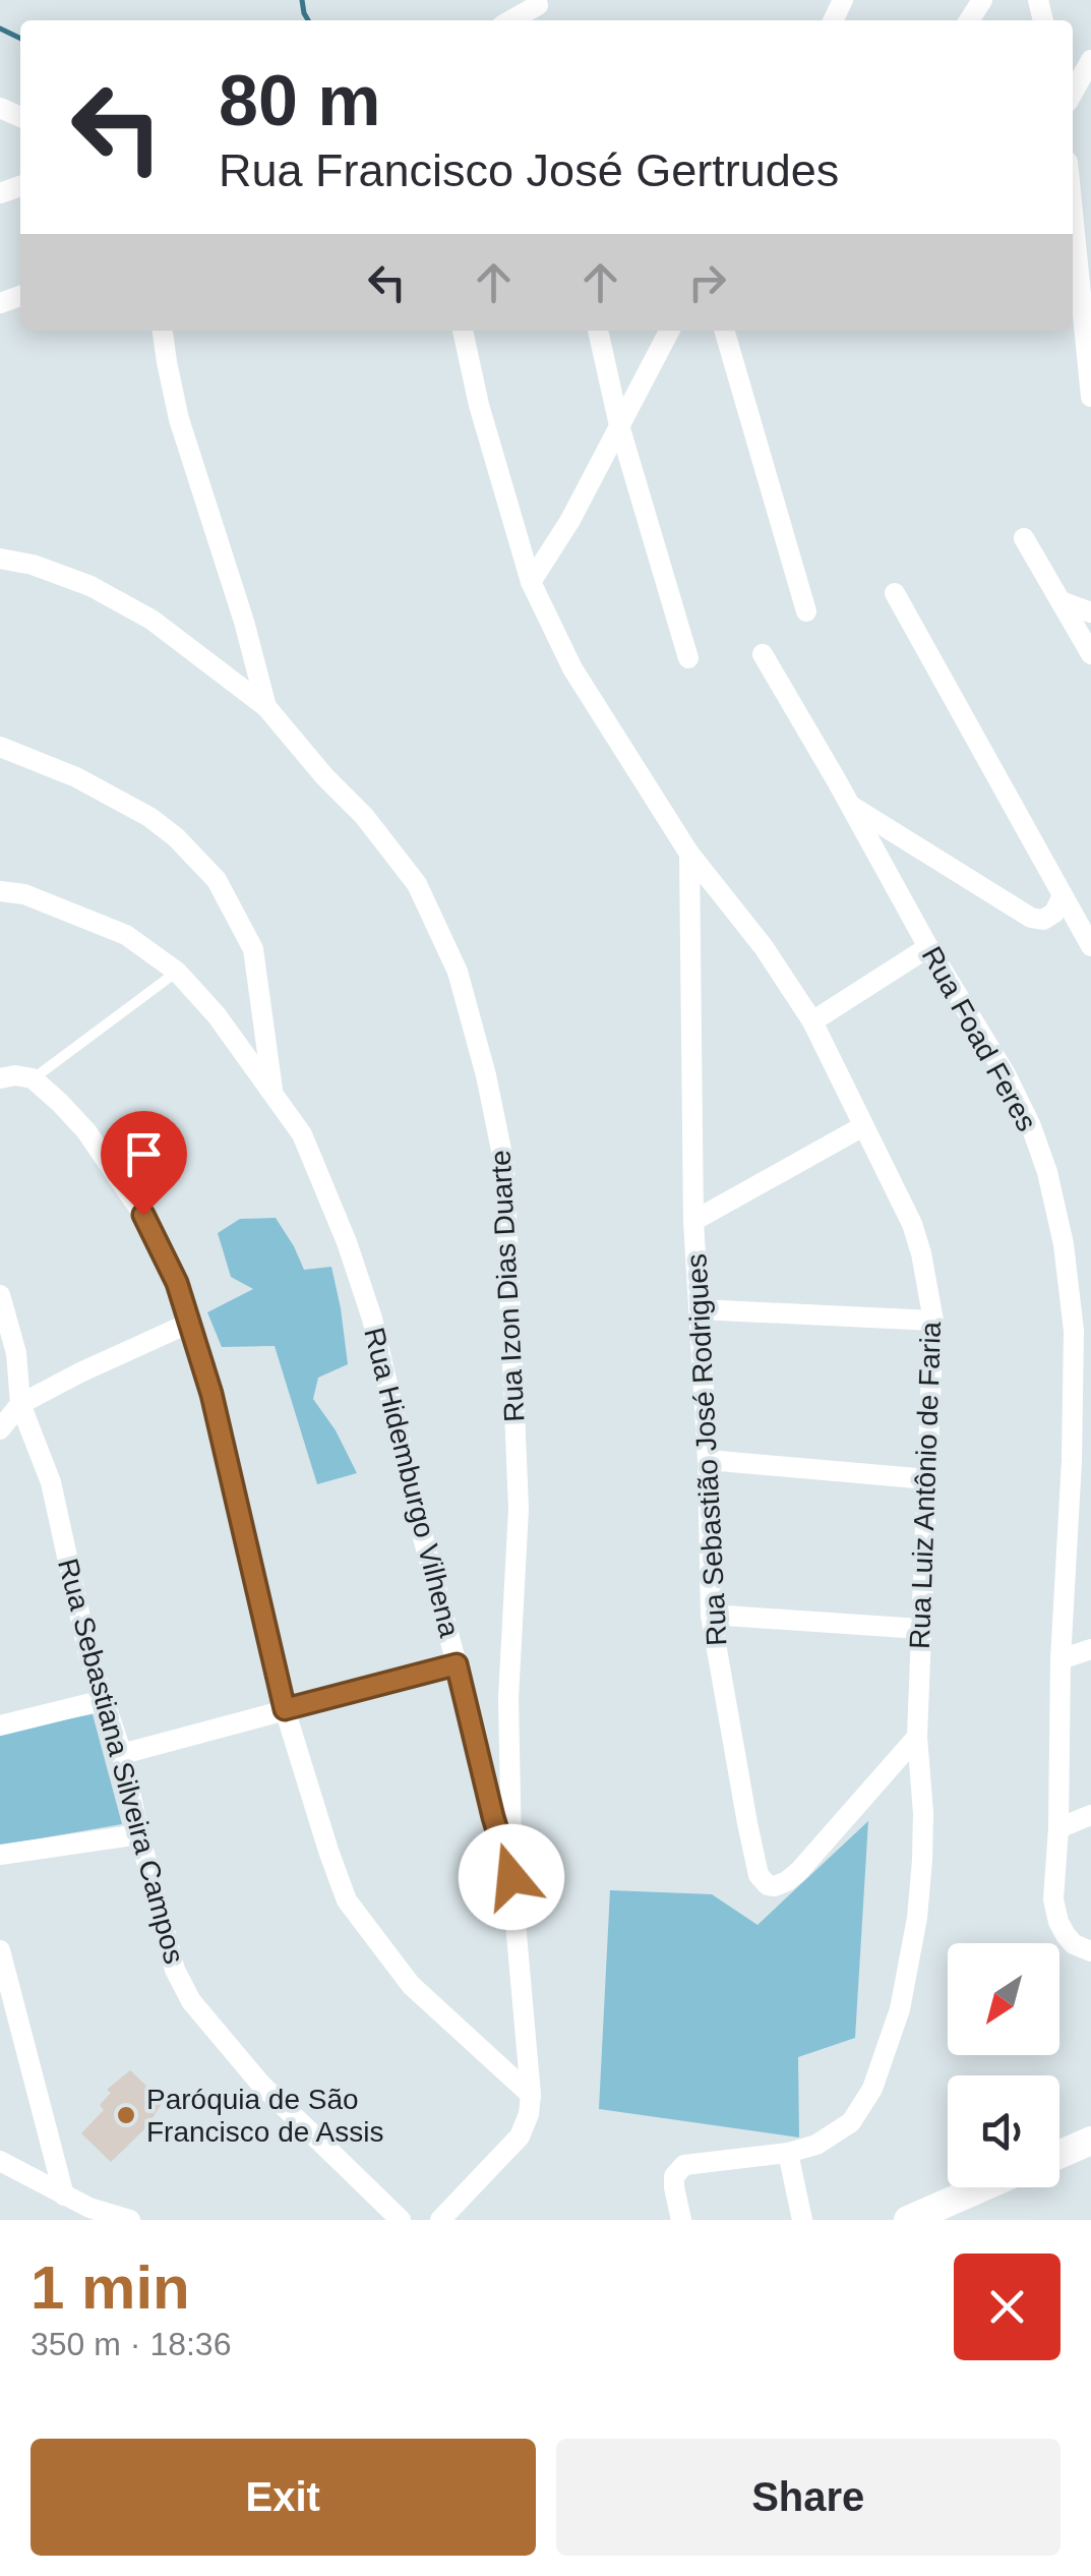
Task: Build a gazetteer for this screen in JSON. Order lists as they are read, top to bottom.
{
  "streets": {
    "street": [
      "Rua Foad Feres",
      "Rua Izon Dias Duarte",
      "Rua Sebastião José Rodrigues",
      "Rua Hidemburgo Vilhena",
      "Rua Luiz Antônio de Faria",
      "Rua Sebastiana Silveira Campos"
    ]
  },
  "crossings": [
    ["Rua Izon Dias Duarte", "Rua Hidemburgo Vilhena"],
    ["Rua Sebastião José Rodrigues", "Rua Luiz Antônio de Faria"]
  ],
  "places": ["Paróquia de São Francisco de Assis"],
  "north": "bottom left",
  "page": {
    "turn": ["80 m", "Rua Francisco José Gertrudes"],
    "heading": ["1 min", "350 m · 18:36"],
    "buttons": ["Exit", "Share"]
  }
}
